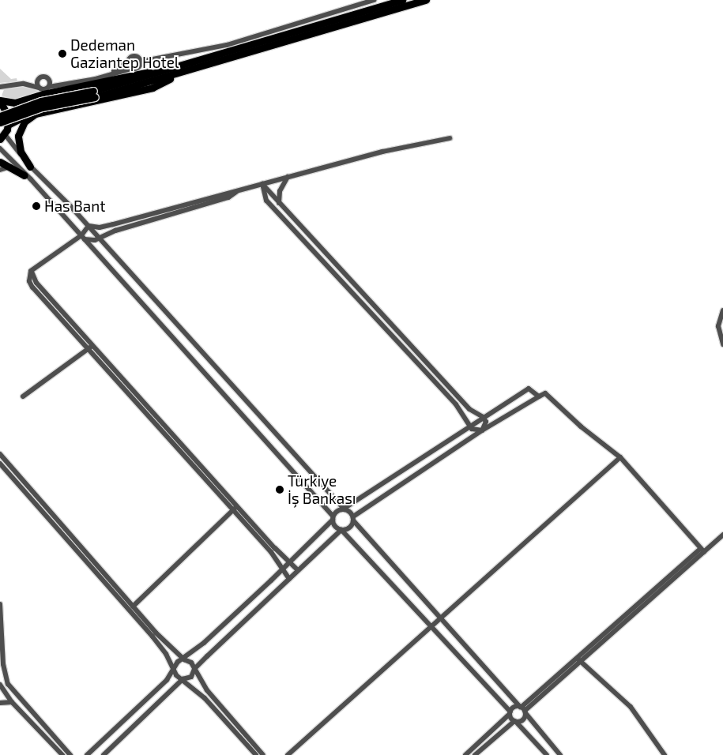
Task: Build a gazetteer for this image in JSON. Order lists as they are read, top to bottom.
{
  "places": ["Dedeman Gaziantep Hotel", "Has Bant", "Türkiye İş Bankası"]
}
